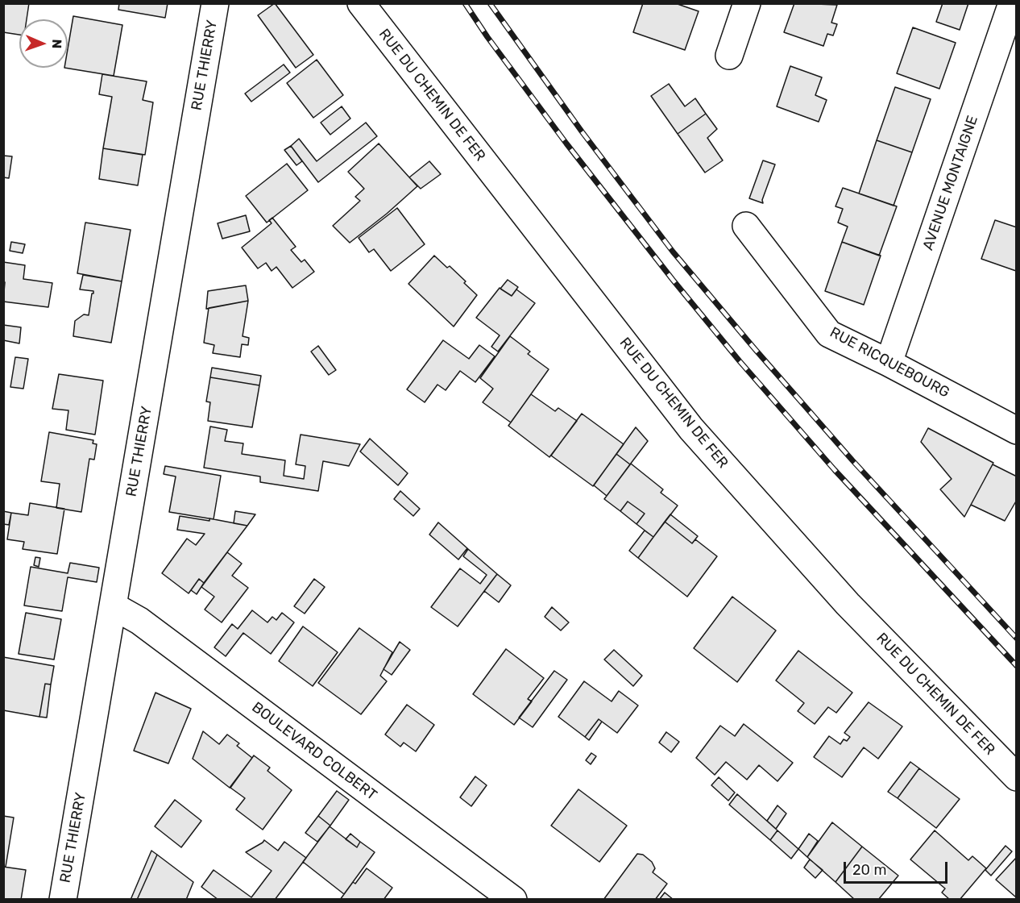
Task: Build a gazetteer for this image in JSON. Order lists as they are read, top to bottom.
{
  "streets": {
    "street": [
      "RUE THIERRY",
      "RUE DU CHEMIN DE FER",
      "AVENUE MONTAIGNE",
      "RUE RICQUEBOURG",
      "BOULEVARD COLBERT"
    ]
  },
  "crossings": [
    ["RUE THIERRY", "BOULEVARD COLBERT"],
    ["AVENUE MONTAIGNE", "RUE RICQUEBOURG"]
  ],
  "scale_bar": "20 m",
  "north": "right"
}
